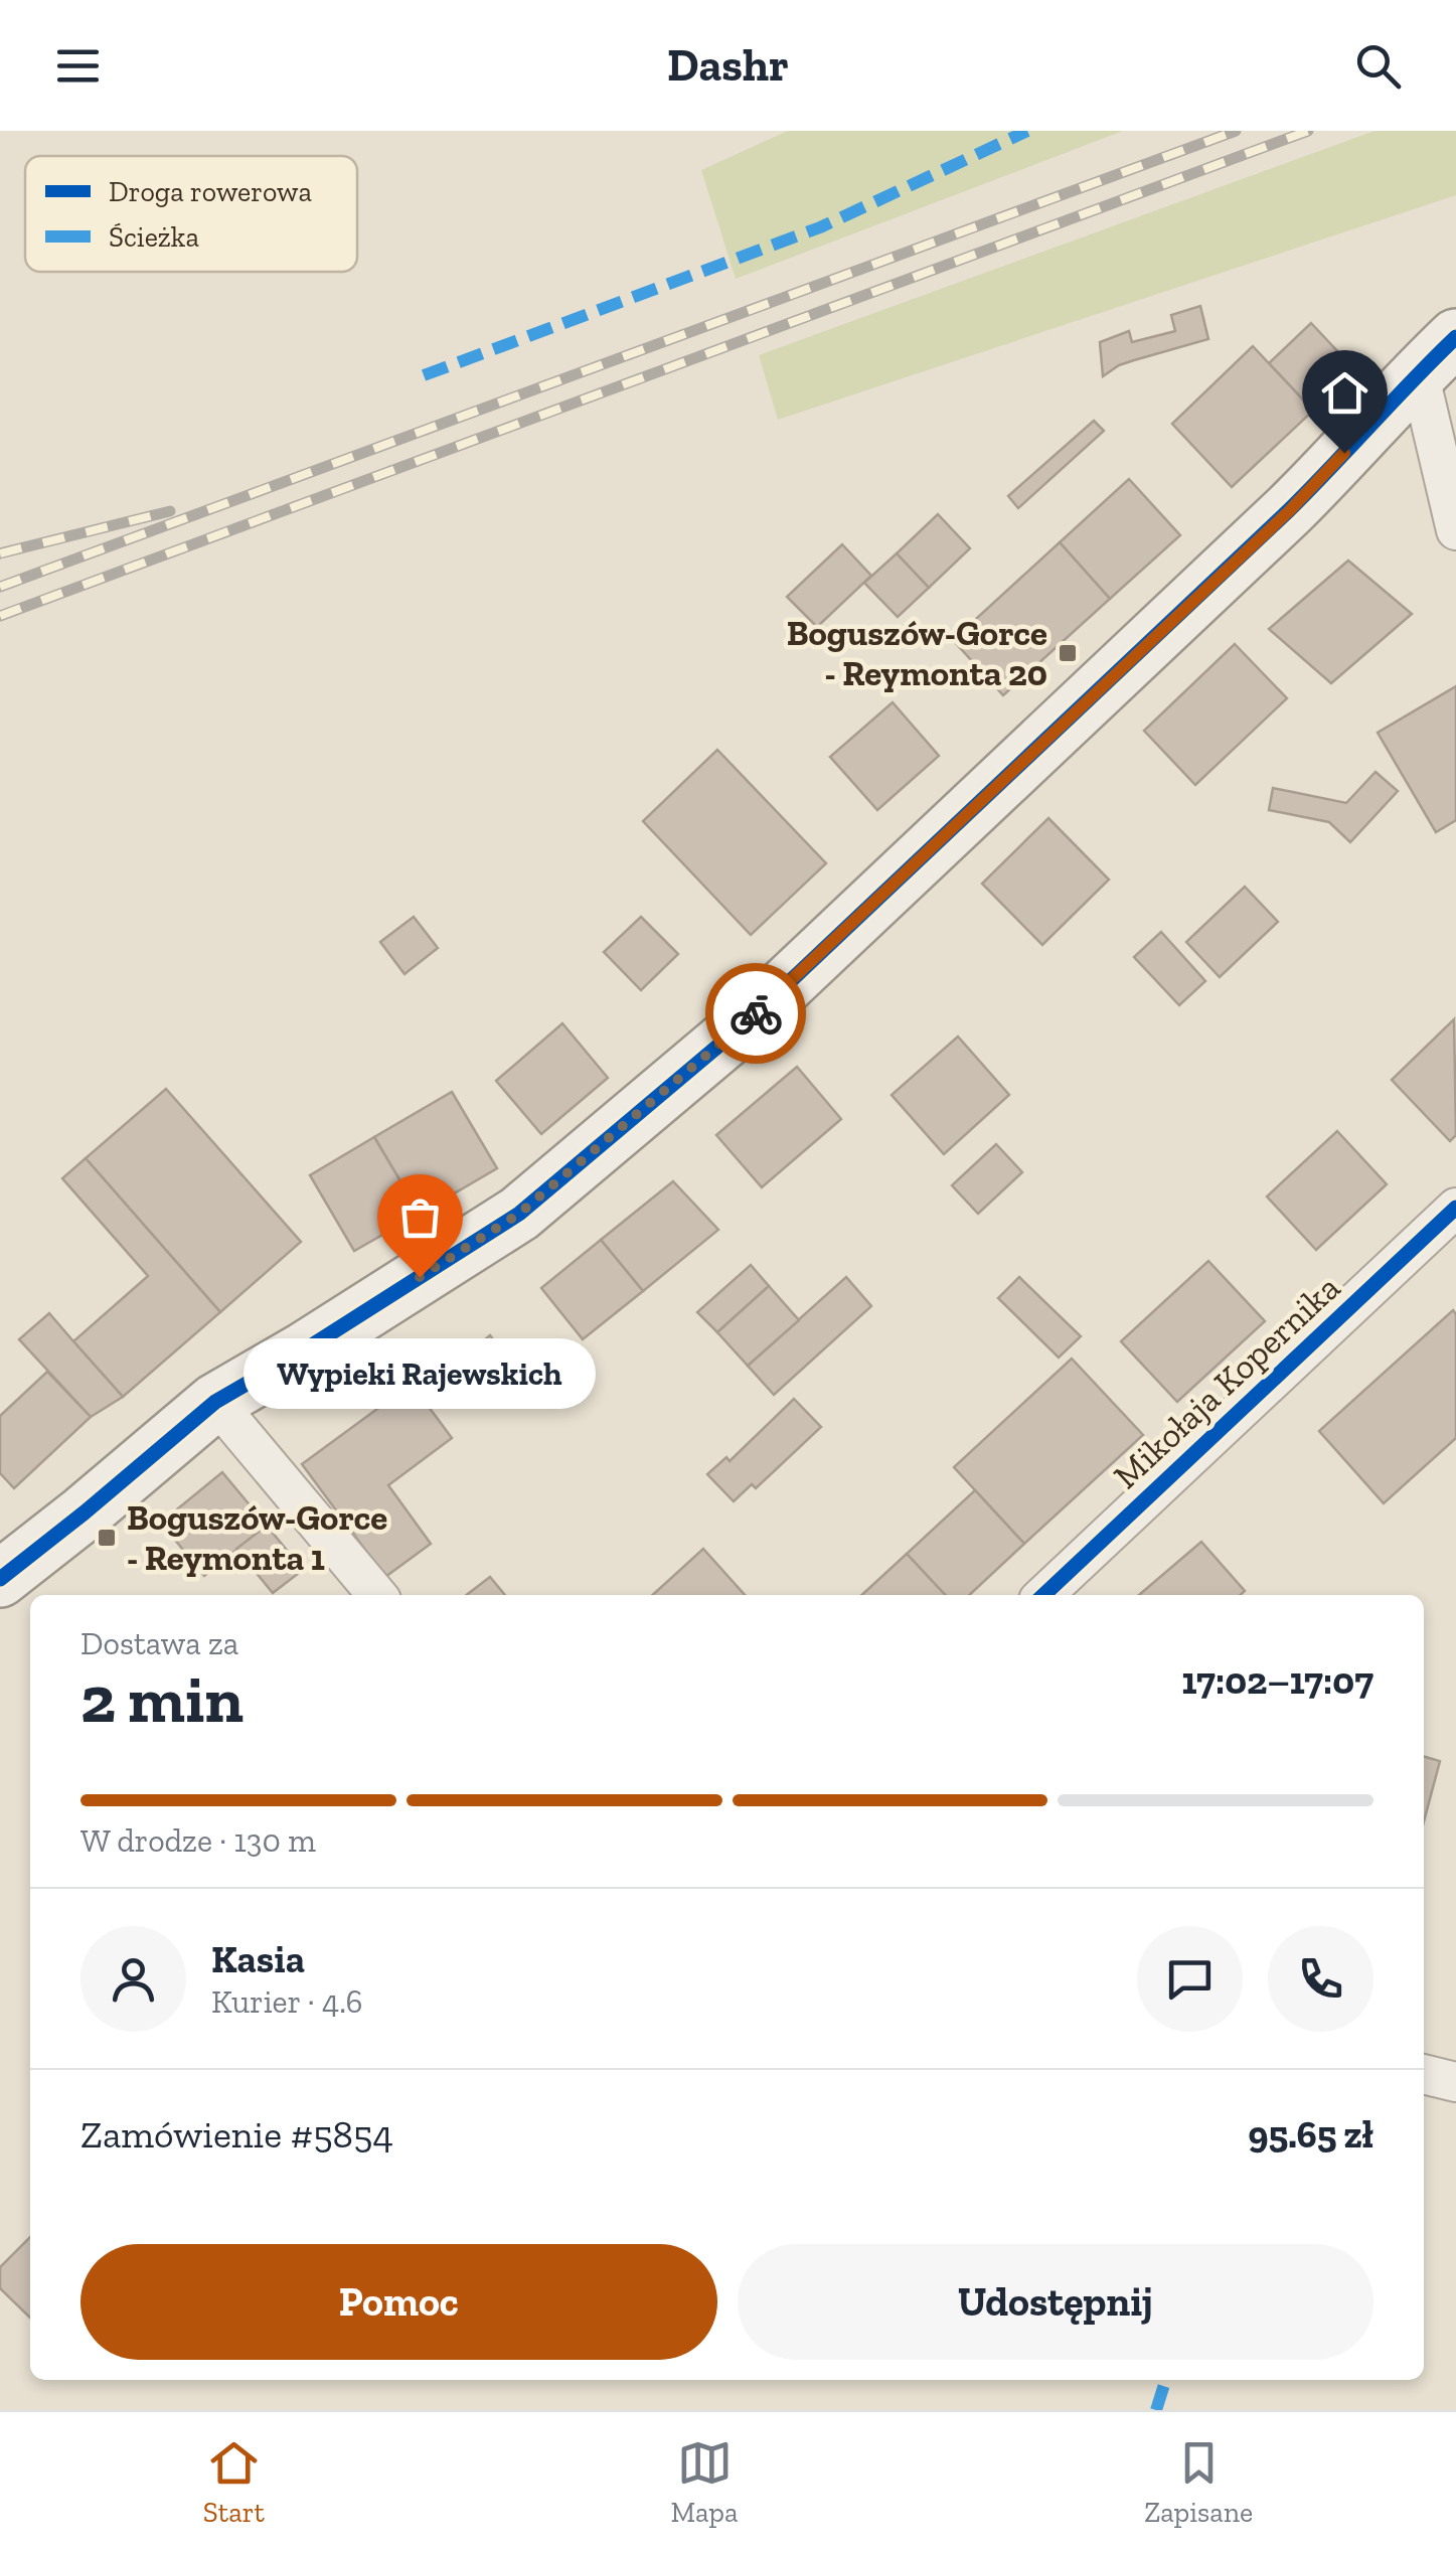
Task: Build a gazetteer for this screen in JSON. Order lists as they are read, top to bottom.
{
  "streets": {
    "street": ["Mikołaja Kopernika"]
  },
  "places": {
    "transit": ["Boguszów-Gorce - Reymonta 20", "Boguszów-Gorce - Reymonta 1"],
    "other": ["Wypieki Rajewskich"]
  },
  "legend": ["Droga rowerowa", "Ścieżka"],
  "page": {
    "header": "Dashr",
    "bubble": "Wypieki Rajewskich",
    "heading": ["2 min", "Dostawa za", "17:02–17:07"],
    "panel": [
      "Kasia",
      "Kurier · 4.6",
      "Zamówienie #5854",
      "95.65 zł"
    ],
    "bar": "W drodze · 130 m",
    "buttons": ["Pomoc", "Udostępnij"],
    "tabs": ["Start", "Mapa", "Zapisane"]
  }
}
